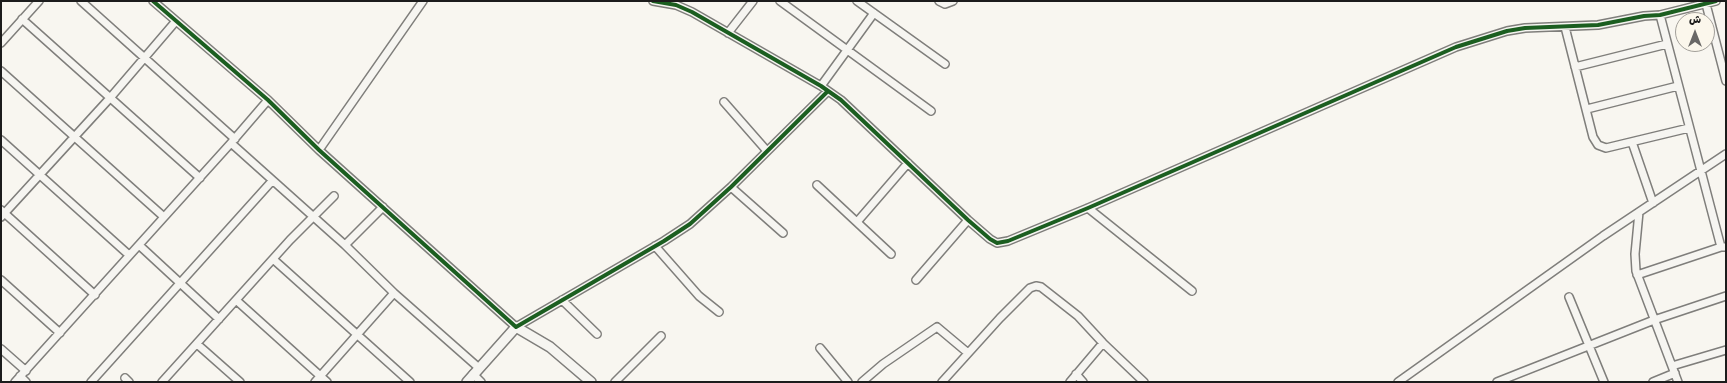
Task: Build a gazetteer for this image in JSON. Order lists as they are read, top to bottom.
{
  "north": "top"
}
